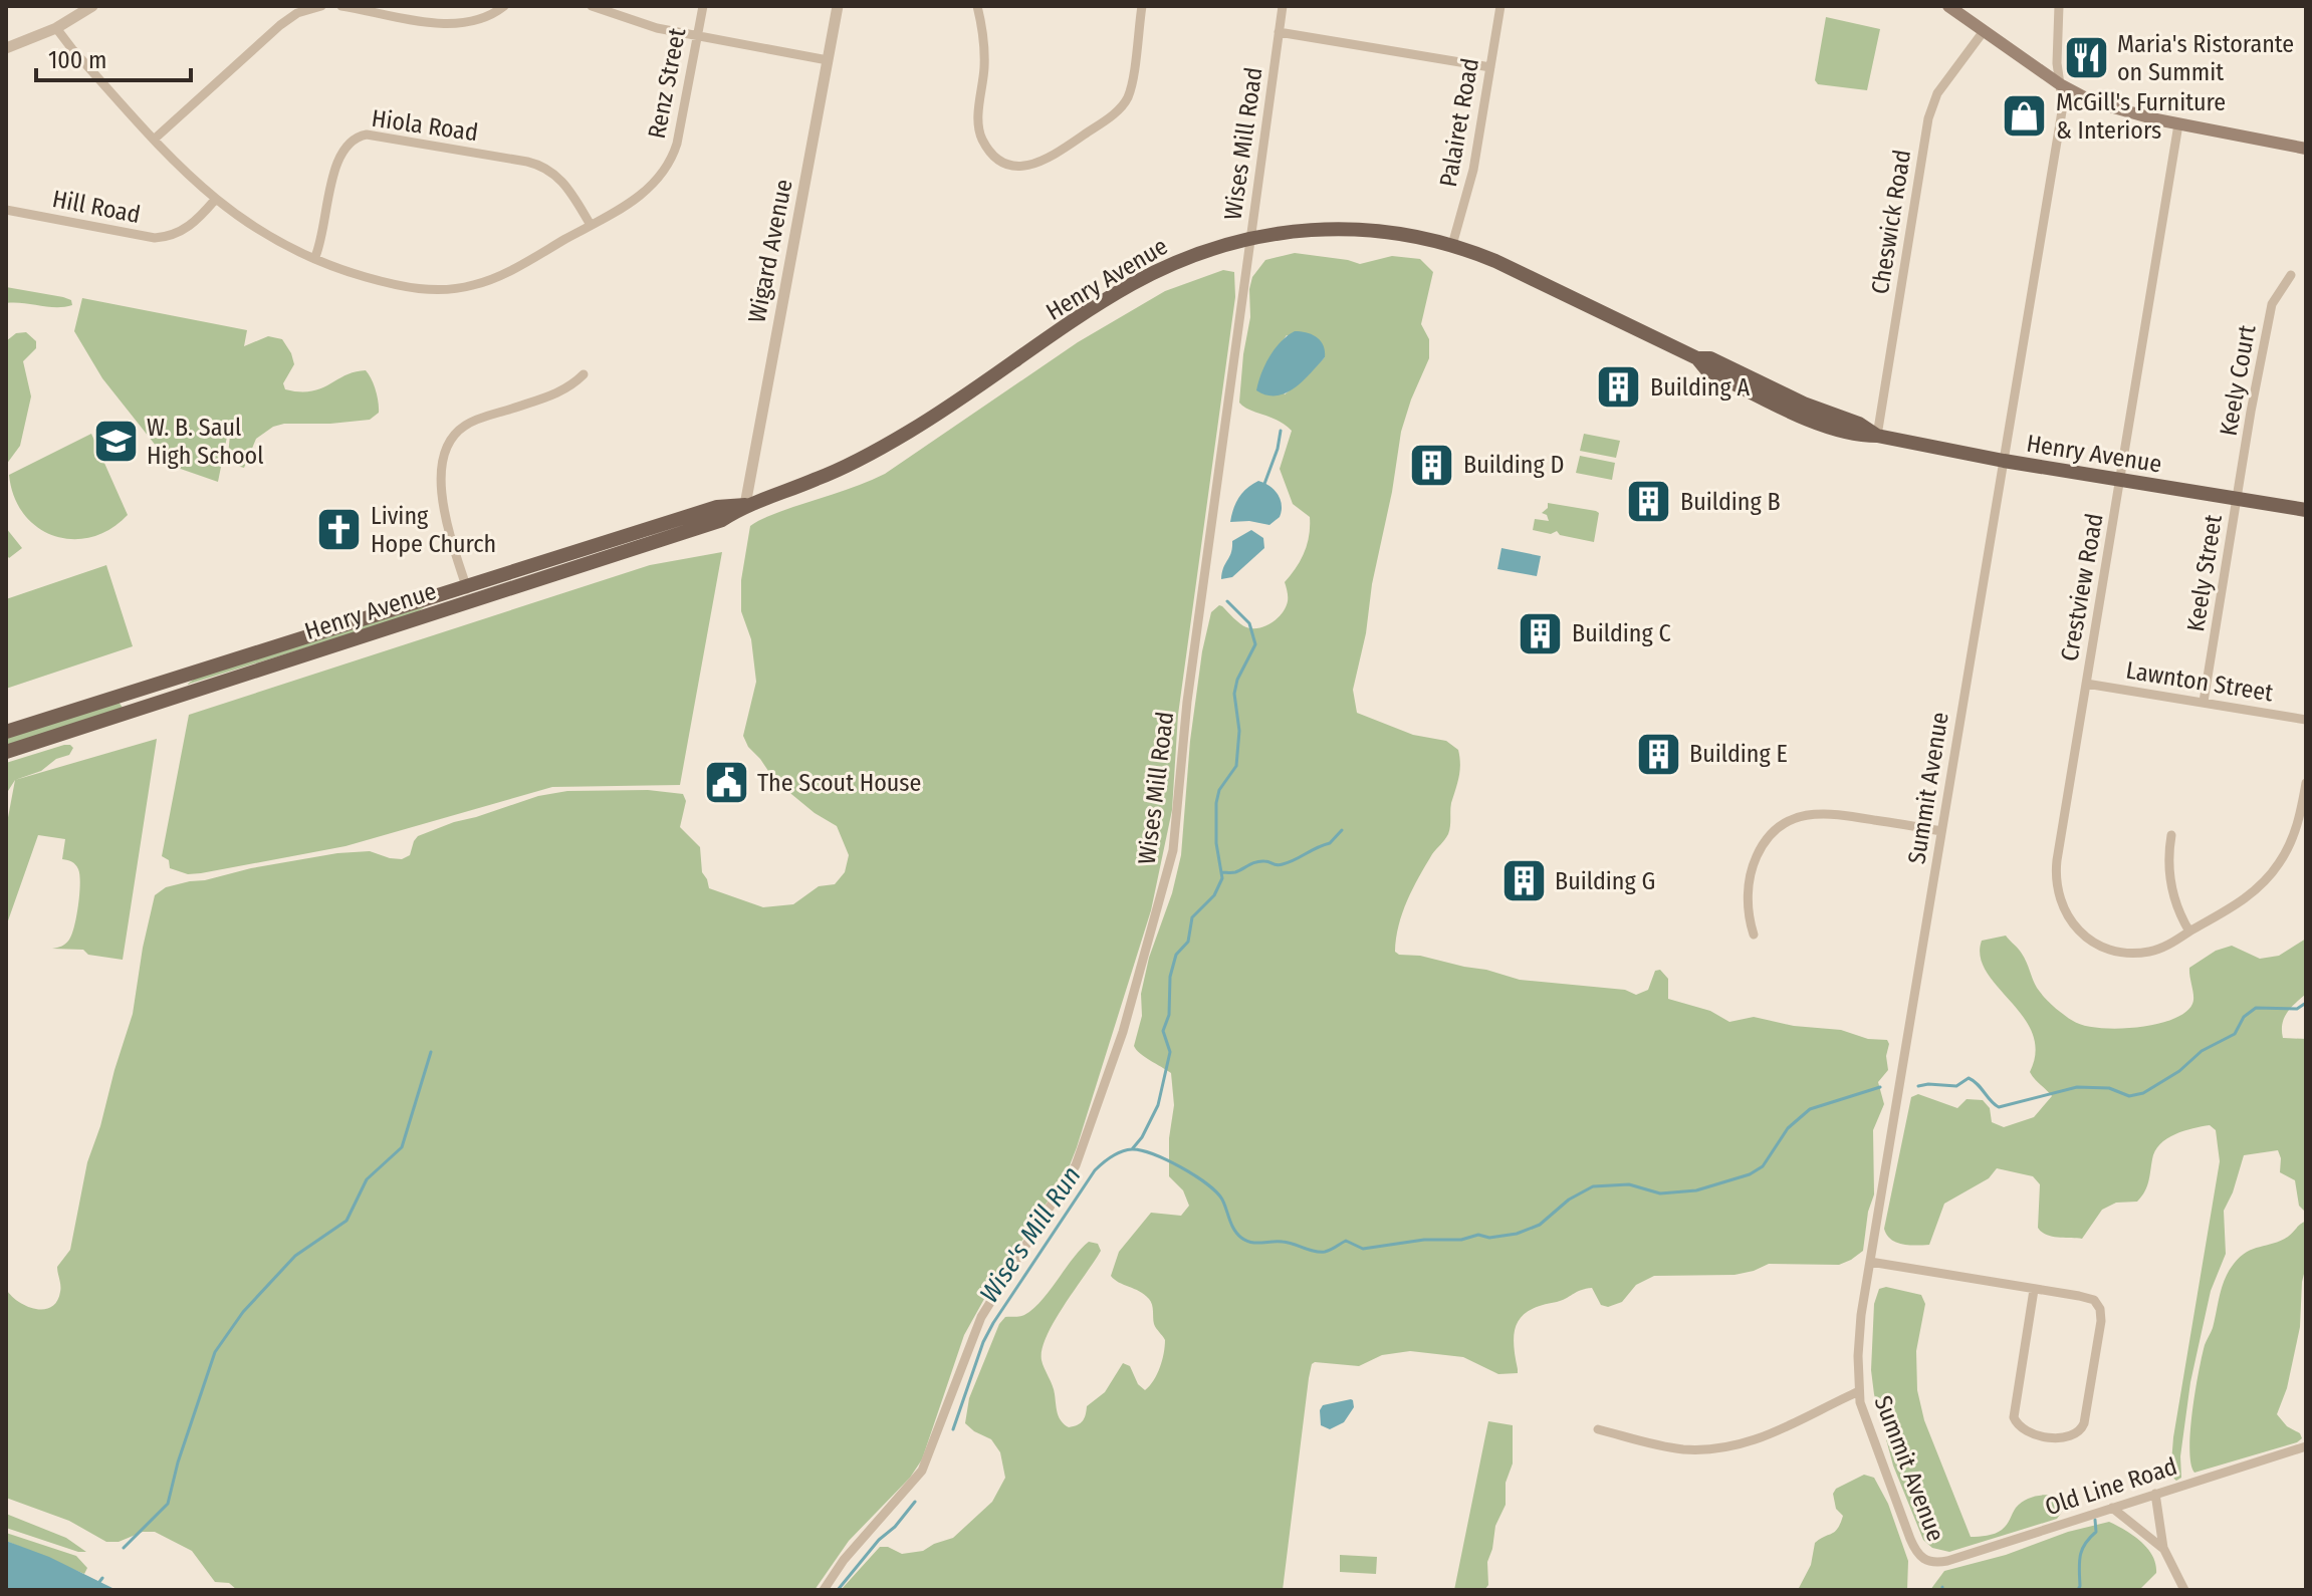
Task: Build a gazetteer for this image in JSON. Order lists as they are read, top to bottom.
{
  "streets": {
    "main road": ["Henry Avenue"],
    "street": [
      "Renz Street",
      "Palairet Road",
      "Hiola Road",
      "Wises Mill Road",
      "Hill Road",
      "Cheswick Road",
      "Wigard Avenue",
      "Keely Court",
      "Keely Street",
      "Crestview Road",
      "Lawnton Street",
      "Summit Avenue",
      "Old Line Road"
    ]
  },
  "crossings": [
    ["Renz Street", "Hiola Road"],
    ["Renz Street", "Hill Road"],
    ["Palairet Road", "Henry Avenue"],
    ["Wises Mill Road", "Henry Avenue"],
    ["Cheswick Road", "Henry Avenue"],
    ["Wigard Avenue", "Henry Avenue"],
    ["Henry Avenue", "Keely Court"],
    ["Henry Avenue", "Keely Street"],
    ["Henry Avenue", "Crestview Road"],
    ["Henry Avenue", "Summit Avenue"],
    ["Keely Court", "Keely Street"],
    ["Keely Street", "Lawnton Street"],
    ["Crestview Road", "Lawnton Street"],
    ["Summit Avenue", "Old Line Road"]
  ],
  "water": ["Wise's Mill Run"],
  "places": {
    "restaurant": ["Maria's Ristorante on Summit"],
    "shop": ["McGill's Furniture & Interiors"],
    "building": [
      "Building A",
      "Building D",
      "Building B",
      "Building C",
      "Building E",
      "Building G"
    ],
    "school or university": ["W. B. Saul High School"],
    "church": ["Living Hope Church"],
    "public building": ["The Scout House"]
  },
  "scale_bar": "100 m"
}
